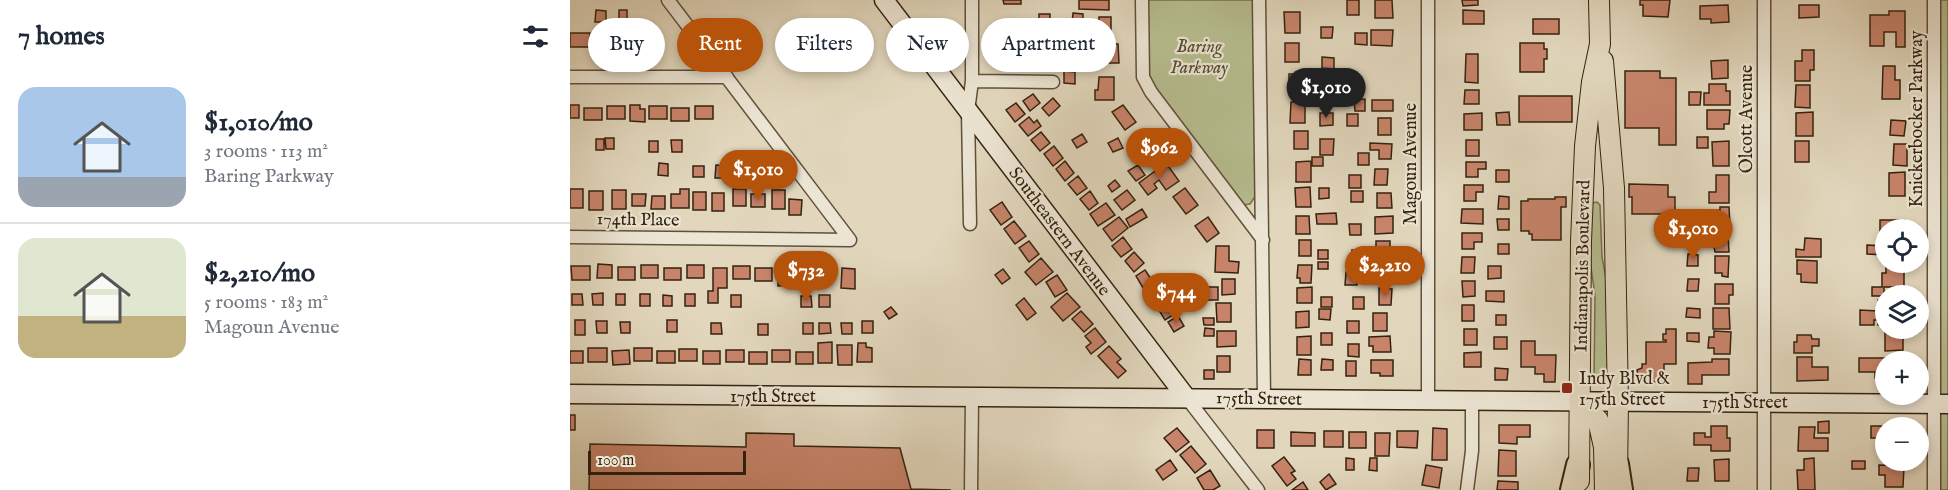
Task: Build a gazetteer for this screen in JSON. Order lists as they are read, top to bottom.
{
  "streets": {
    "main road": ["Indianapolis Boulevard"],
    "street": [
      "Olcott Avenue",
      "Knickerbocker Parkway",
      "Magoun Avenue",
      "174th Place",
      "Southeastern Avenue",
      "175th Street"
    ]
  },
  "crossings": [
    ["Olcott Avenue", "175th Street"],
    ["Knickerbocker Parkway", "175th Street"],
    ["Magoun Avenue", "175th Street"],
    ["Southeastern Avenue", "175th Street"],
    ["Indianapolis Boulevard", "175th Street"]
  ],
  "parks": ["Baring Parkway"],
  "places": {
    "transit": ["Indy Blvd & 175th Street"]
  },
  "scale_bar": "100 m",
  "page": {
    "heading": "7 homes",
    "chip": [
      "Buy",
      "Rent",
      "Filters",
      "New",
      "Apartment"
    ],
    "price": [
      "$1,010",
      "$962",
      "$1,010",
      "$1,010",
      "$2,210",
      "$732",
      "$744"
    ],
    "list": [
      {
        "name": "$1,010/mo",
        "note": "3 rooms · 113 m² · Baring Parkway"
      },
      {
        "name": "$2,210/mo",
        "note": "5 rooms · 183 m² · Magoun Avenue"
      }
    ],
    "map_buttons": ["+", "−"],
    "scale": "100 m"
  }
}
